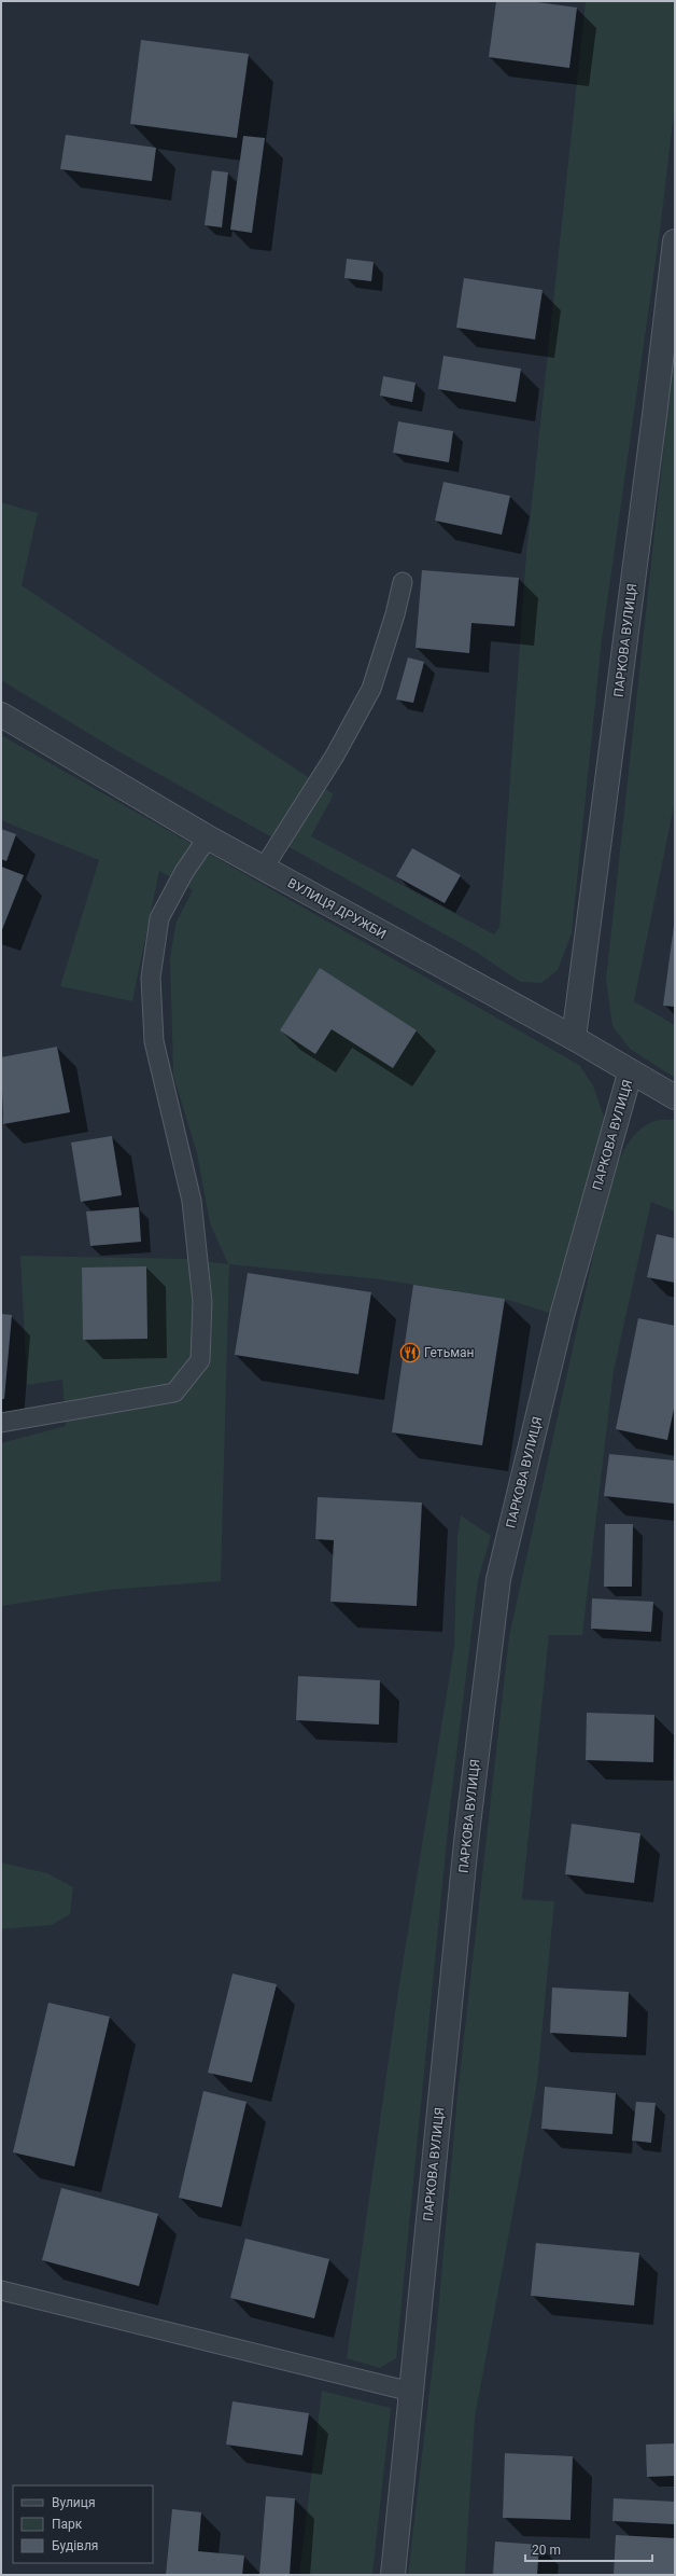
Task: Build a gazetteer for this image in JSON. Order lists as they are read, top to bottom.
{
  "streets": {
    "street": ["ПАРКОВА ВУЛИЦЯ", "ВУЛИЦЯ ДРУЖБИ"]
  },
  "crossings": [
    ["ПАРКОВА ВУЛИЦЯ", "ВУЛИЦЯ ДРУЖБИ"]
  ],
  "places": {
    "restaurant": ["Гетьман"]
  },
  "legend": ["Вулиця", "Парк", "Будівля"],
  "scale_bar": "20 m"
}
